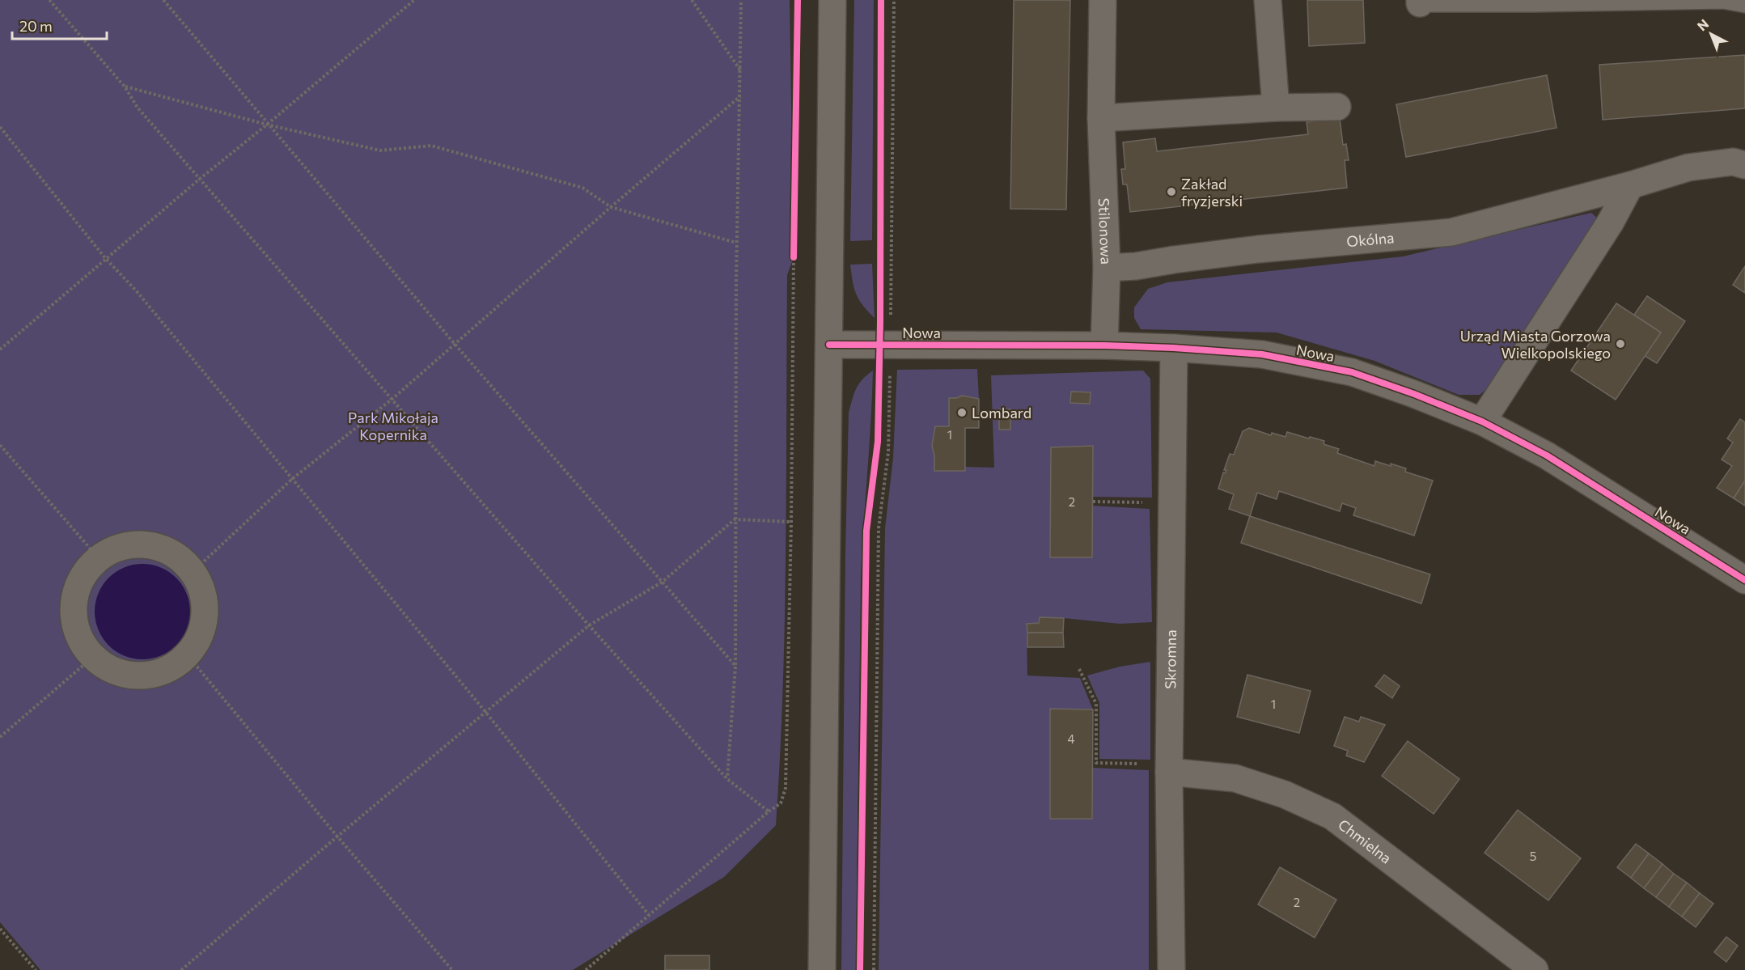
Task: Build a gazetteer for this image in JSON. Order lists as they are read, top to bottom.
{
  "streets": {
    "street": [
      "Stilonowa",
      "Okólna",
      "Nowa",
      "Skromna",
      "Chmielna"
    ]
  },
  "crossings": [
    ["Stilonowa", "Okólna"],
    ["Stilonowa", "Nowa"],
    ["Nowa", "Skromna"],
    ["Skromna", "Chmielna"]
  ],
  "parks": ["Park Mikołaja Kopernika"],
  "places": ["Zakład fryzjerski", "Urząd Miasta Gorzowa Wielkopolskiego", "Lombard"],
  "house_numbers": [
    "1",
    "2",
    "1",
    "4",
    "5",
    "2"
  ],
  "scale_bar": "20 m",
  "north": "top left"
}
